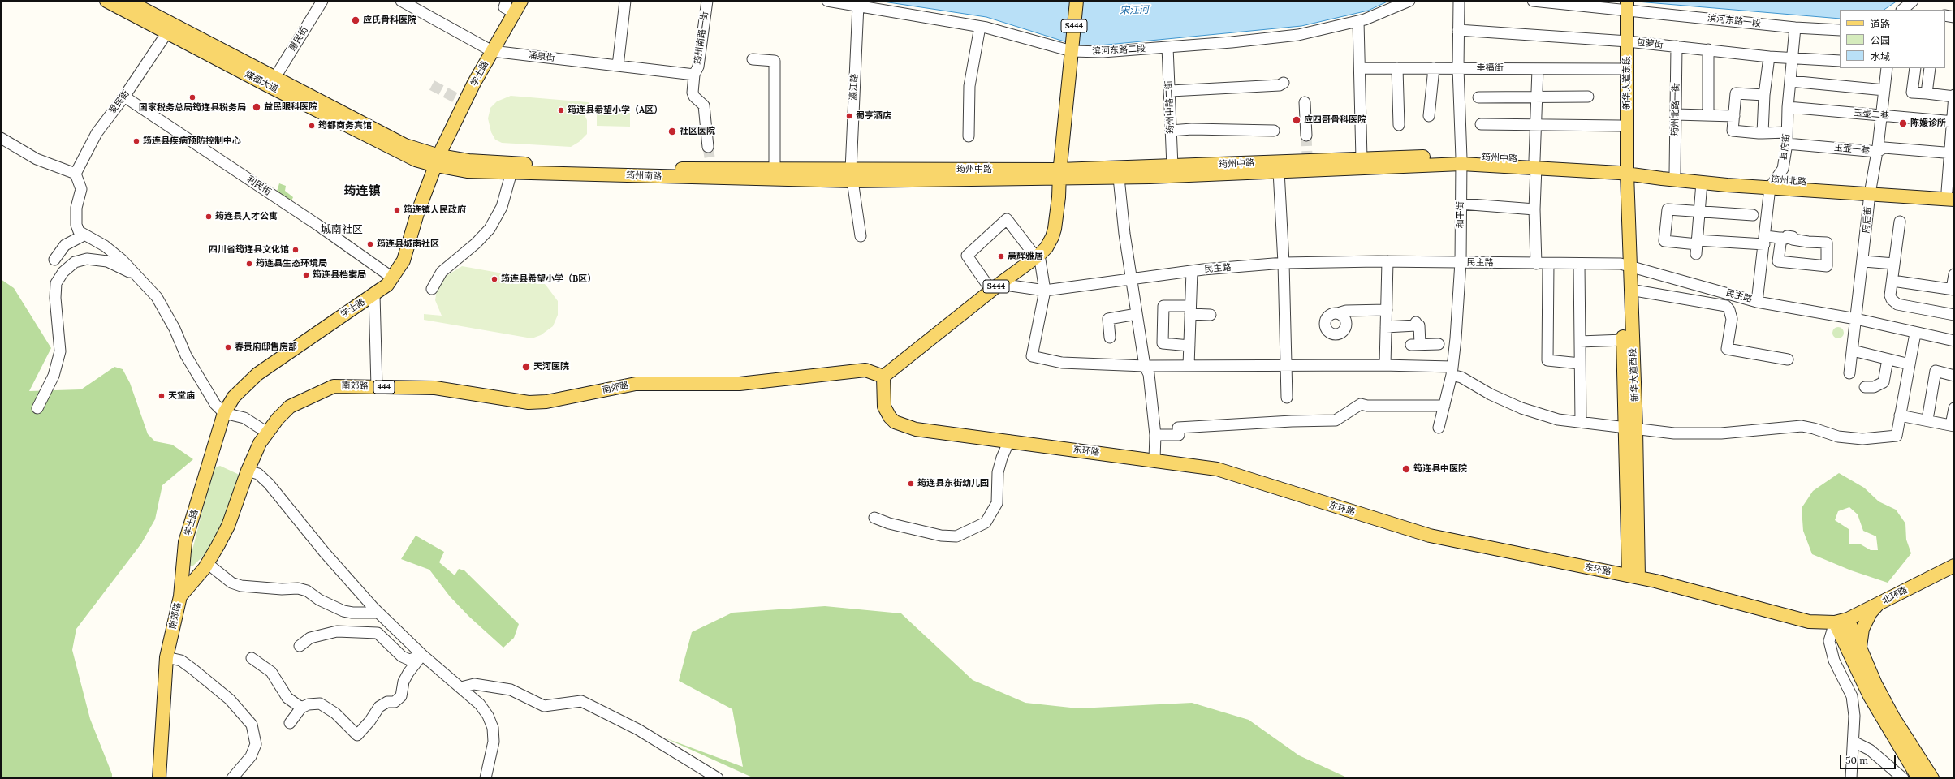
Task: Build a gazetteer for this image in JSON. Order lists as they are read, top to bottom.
{
  "streets": {
    "main road": [
      "S444",
      "学士路",
      "煤都大道",
      "新华大道东段",
      "筠州中路",
      "筠州南路",
      "筠州北路",
      "新华大道西段",
      "南郊路",
      "444",
      "东环路",
      "北环路"
    ],
    "street": [
      "滨河东路一段",
      "筠州南路一街",
      "惠民街",
      "包萝街",
      "滨河东路二段",
      "涌泉街",
      "幸福街",
      "瀛江路",
      "爱民街",
      "筠州中路二街",
      "筠州北路一街",
      "玉壶二巷",
      "县府街",
      "玉壶一巷",
      "利民街",
      "和平街",
      "府后街",
      "民主路"
    ]
  },
  "crossings": [
    ["滨河东路一段", "新华大道东段"],
    ["滨河东路一段", "县府街"],
    ["S444", "滨河东路二段"],
    ["S444", "筠州中路"],
    ["S444", "民主路"],
    ["S444", "南郊路"],
    ["S444", "东环路"],
    ["筠州南路一街", "涌泉街"],
    ["惠民街", "煤都大道"],
    ["包萝街", "新华大道东段"],
    ["包萝街", "筠州北路一街"],
    ["包萝街", "县府街"],
    ["包萝街", "和平街"],
    ["滨河东路二段", "瀛江路"],
    ["滨河东路二段", "筠州中路二街"],
    ["涌泉街", "学士路"],
    ["幸福街", "新华大道东段"],
    ["幸福街", "和平街"],
    ["学士路", "煤都大道"],
    ["学士路", "筠州南路"],
    ["学士路", "利民街"],
    ["学士路", "南郊路"],
    ["煤都大道", "爱民街"],
    ["煤都大道", "筠州南路"],
    ["新华大道东段", "筠州中路"],
    ["新华大道东段", "筠州北路"],
    ["新华大道东段", "新华大道西段"],
    ["瀛江路", "筠州中路"],
    ["瀛江路", "筠州南路"],
    ["爱民街", "利民街"],
    ["筠州中路二街", "筠州中路"],
    ["筠州北路一街", "筠州北路"],
    ["玉壶二巷", "县府街"],
    ["玉壶二巷", "府后街"],
    ["县府街", "玉壶一巷"],
    ["县府街", "筠州北路"],
    ["县府街", "民主路"],
    ["玉壶一巷", "府后街"],
    ["筠州中路", "筠州南路"],
    ["筠州中路", "筠州北路"],
    ["筠州中路", "和平街"],
    ["筠州中路", "新华大道西段"],
    ["筠州北路", "府后街"],
    ["筠州北路", "新华大道西段"],
    ["和平街", "民主路"],
    ["府后街", "民主路"],
    ["民主路", "新华大道西段"],
    ["新华大道西段", "东环路"],
    ["南郊路", "东环路"],
    ["东环路", "北环路"]
  ],
  "districts": ["筠连镇", "城南社区"],
  "water": ["宋江河"],
  "places": [
    "应氏骨科医院",
    "国家税务总局筠连县税务局",
    "益民眼科医院",
    "筠连县希望小学（A区）",
    "蜀亨酒店",
    "应四哥骨科医院",
    "陈媛诊所",
    "筠都商务宾馆",
    "社区医院",
    "筠连县疾病预防控制中心",
    "筠连镇人民政府",
    "筠连县人才公寓",
    "筠连县城南社区",
    "四川省筠连县文化馆",
    "晨辉雅居",
    "筠连县生态环境局",
    "筠连县档案局",
    "筠连县希望小学（B区）",
    "春贵府邸售房部",
    "天河医院",
    "天堂庙",
    "筠连县中医院",
    "筠连县东街幼儿园"
  ],
  "legend": ["道路", "公园", "水域"],
  "scale_bar": "50 m"
}
